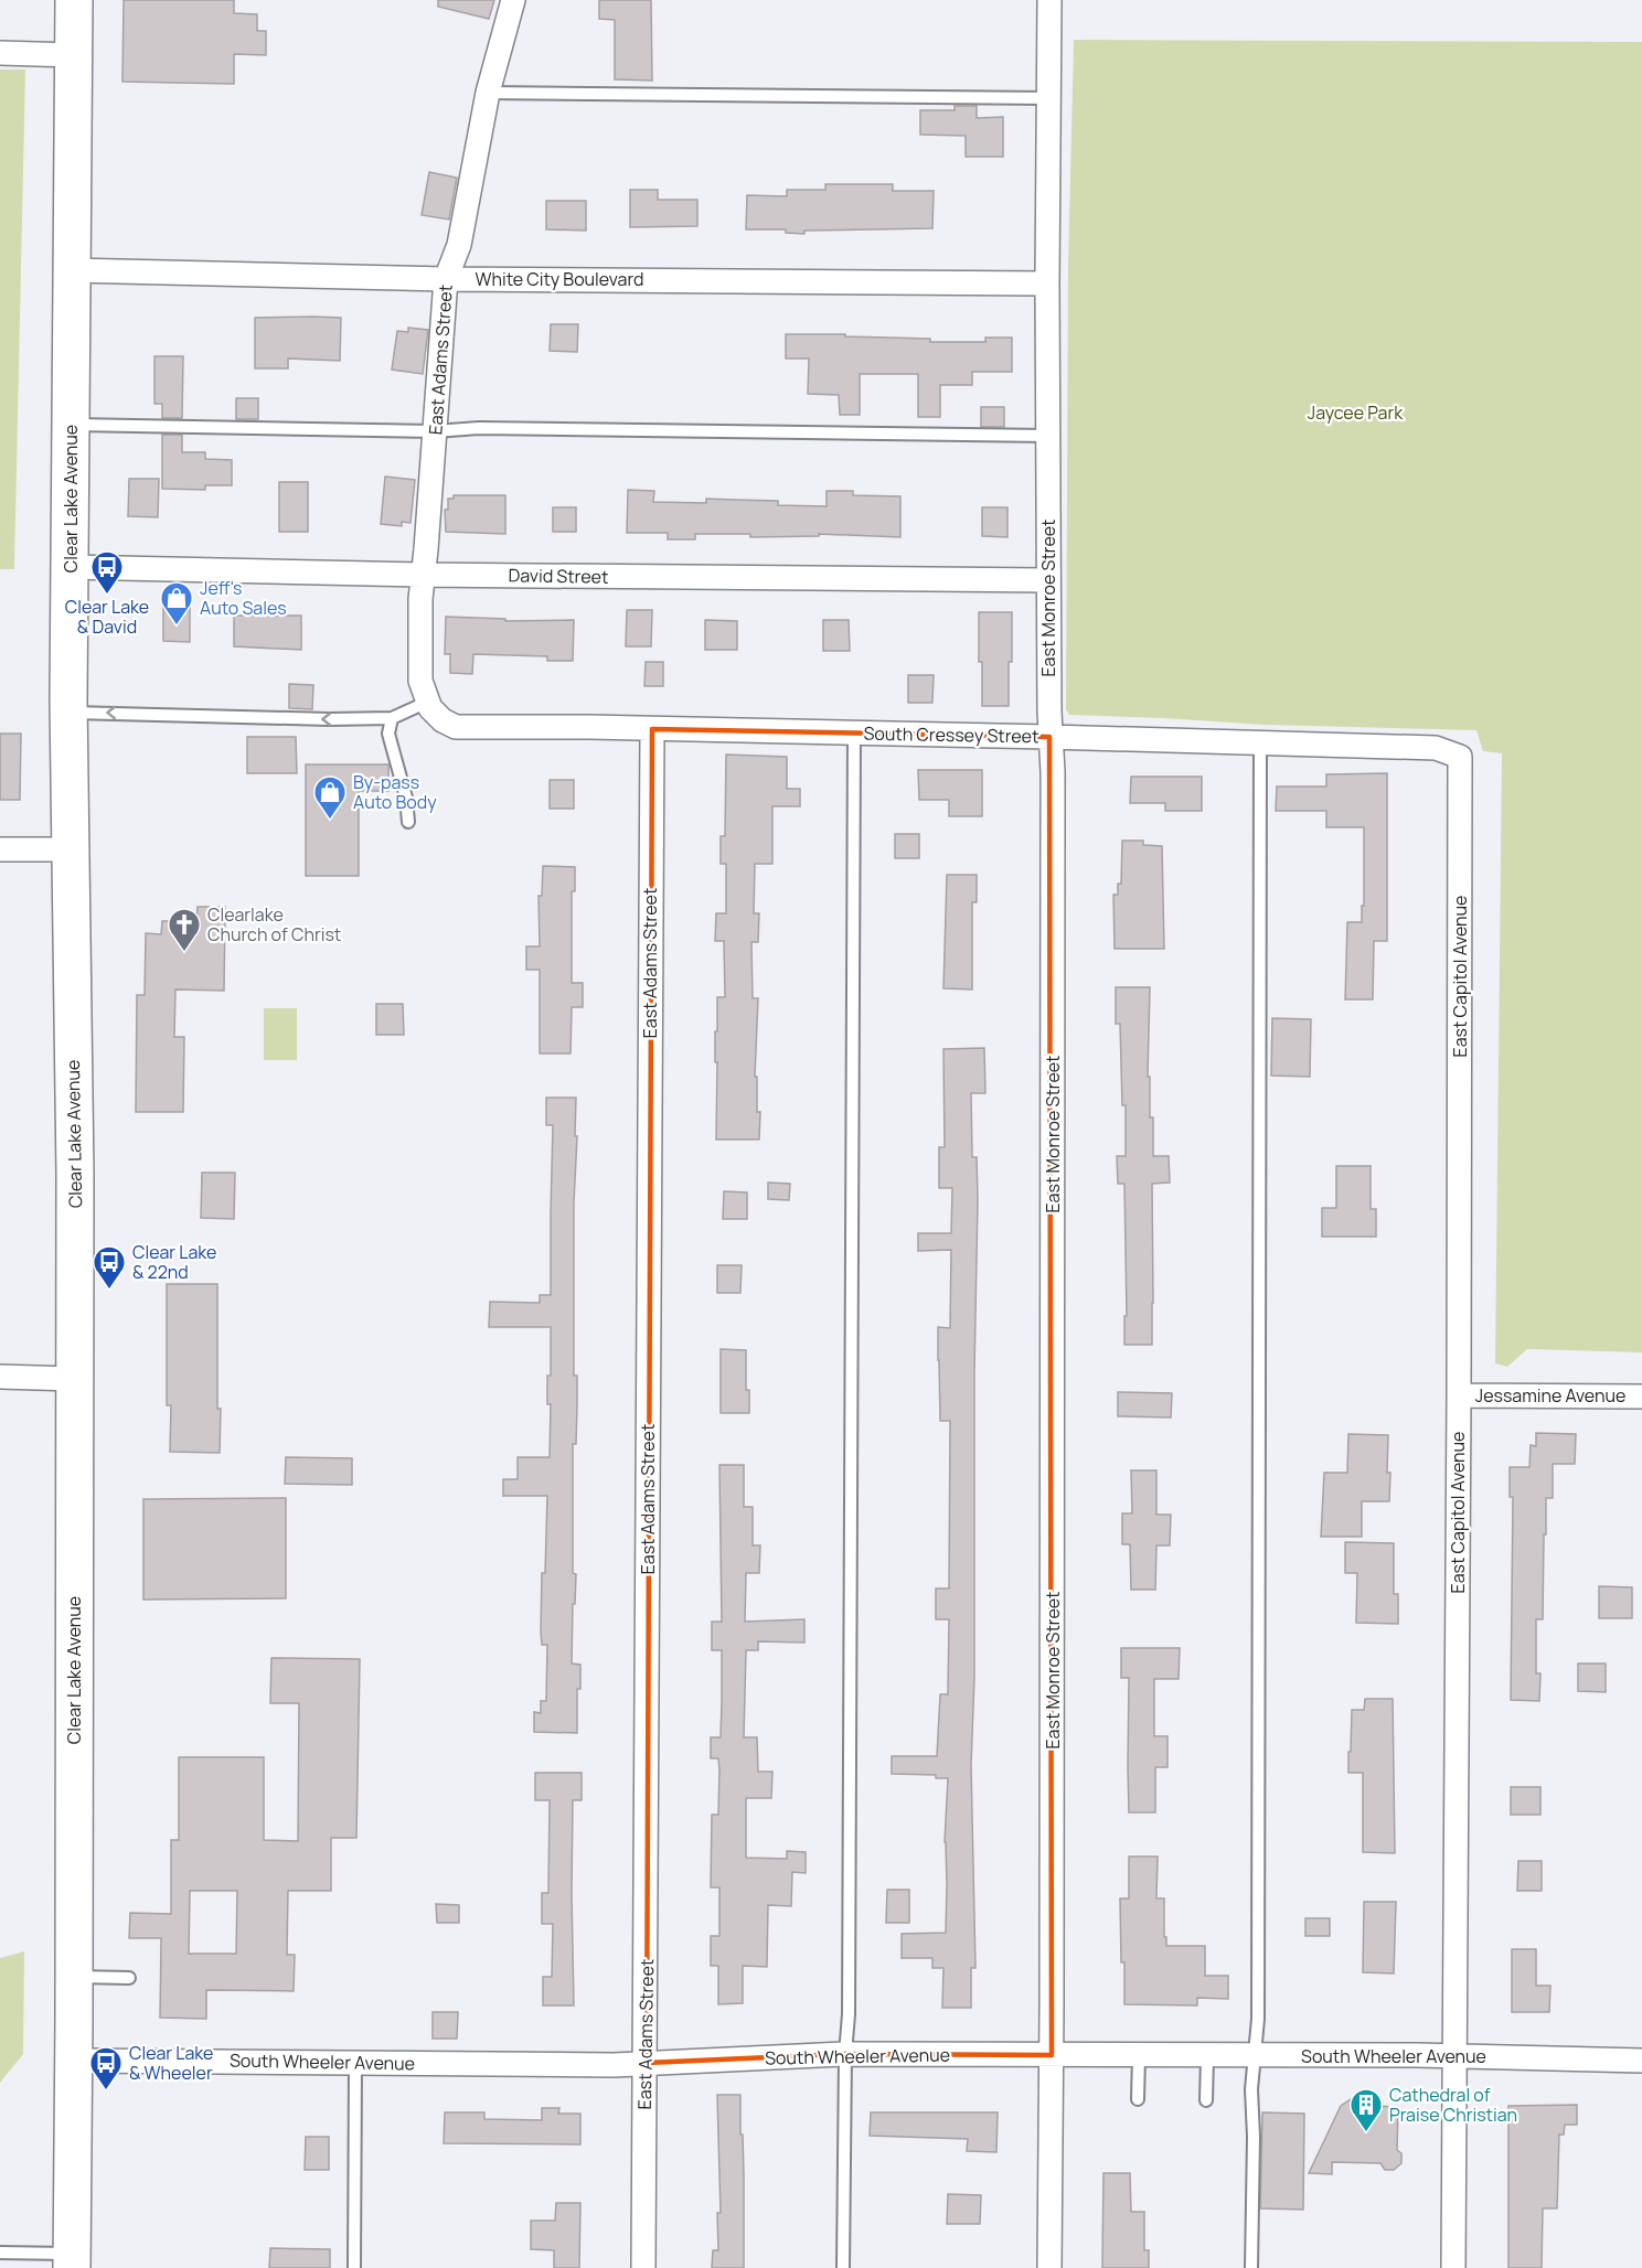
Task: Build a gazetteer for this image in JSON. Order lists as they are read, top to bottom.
{
  "streets": {
    "main road": ["Clear Lake Avenue"],
    "street": [
      "White City Boulevard",
      "East Adams Street",
      "David Street",
      "East Monroe Street",
      "South Cressey Street",
      "East Capitol Avenue",
      "Jessamine Avenue",
      "South Wheeler Avenue"
    ]
  },
  "crossings": [
    ["White City Boulevard", "East Adams Street"],
    ["White City Boulevard", "Clear Lake Avenue"],
    ["White City Boulevard", "East Monroe Street"],
    ["East Adams Street", "David Street"],
    ["East Adams Street", "South Cressey Street"],
    ["East Adams Street", "South Wheeler Avenue"],
    ["Clear Lake Avenue", "David Street"],
    ["Clear Lake Avenue", "South Wheeler Avenue"],
    ["David Street", "East Monroe Street"],
    ["East Monroe Street", "South Cressey Street"],
    ["East Monroe Street", "South Wheeler Avenue"],
    ["South Cressey Street", "East Capitol Avenue"],
    ["East Capitol Avenue", "Jessamine Avenue"],
    ["East Capitol Avenue", "South Wheeler Avenue"]
  ],
  "parks": ["Jaycee Park"],
  "places": {
    "bus stop": ["Clear Lake & David", "Clear Lake & 22nd", "Clear Lake & Wheeler"],
    "shop": ["Jeff's Auto Sales", "By-pass Auto Body"],
    "church": ["Clearlake Church of Christ"],
    "building": ["Cathedral of Praise Christian"]
  }
}
